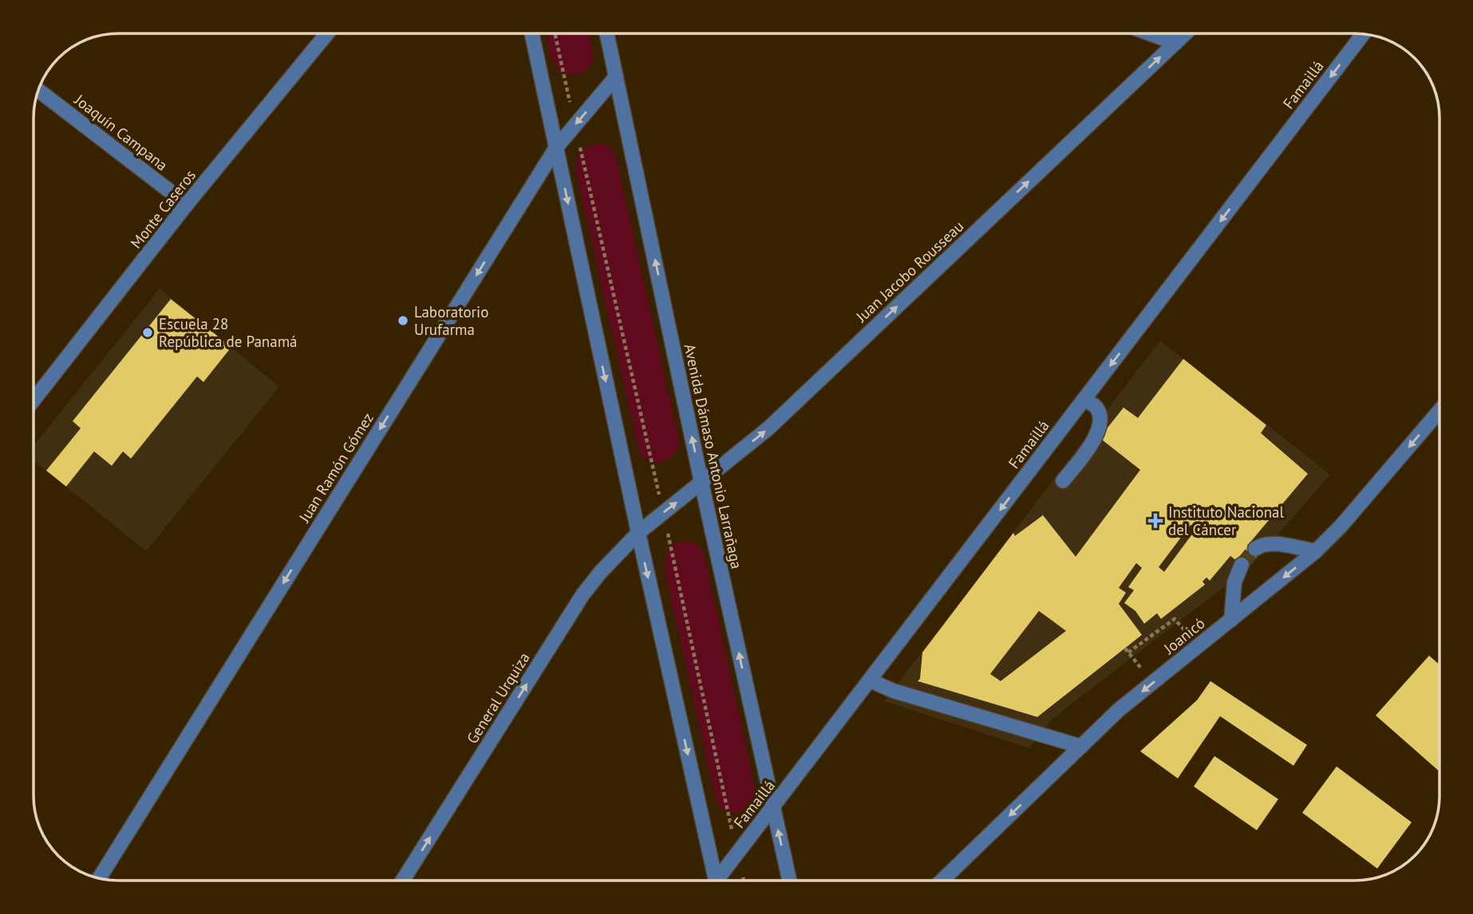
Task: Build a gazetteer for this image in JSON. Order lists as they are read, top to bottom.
{
  "streets": {
    "street": [
      "Famaillá",
      "Joaquín Campana",
      "Monte Caseros",
      "Juan Jacobo Rousseau",
      "Avenida Dámaso Antonio Larrañaga",
      "Juan Ramón Gómez",
      "Joanicó",
      "General Urquiza"
    ]
  },
  "crossings": [
    ["Famaillá", "Avenida Dámaso Antonio Larrañaga"],
    ["Joaquín Campana", "Monte Caseros"],
    ["Juan Jacobo Rousseau", "Avenida Dámaso Antonio Larrañaga"],
    ["Juan Jacobo Rousseau", "General Urquiza"],
    ["Avenida Dámaso Antonio Larrañaga", "Juan Ramón Gómez"]
  ],
  "one_way": [
    "Famaillá",
    "Juan Jacobo Rousseau",
    "Juan Ramón Gómez",
    "Joanicó",
    "General Urquiza"
  ],
  "places": {
    "other": ["Laboratorio Urufarma", "Escuela 28 República de Panamá"],
    "health": ["Instituto Nacional del Cáncer"]
  }
}
